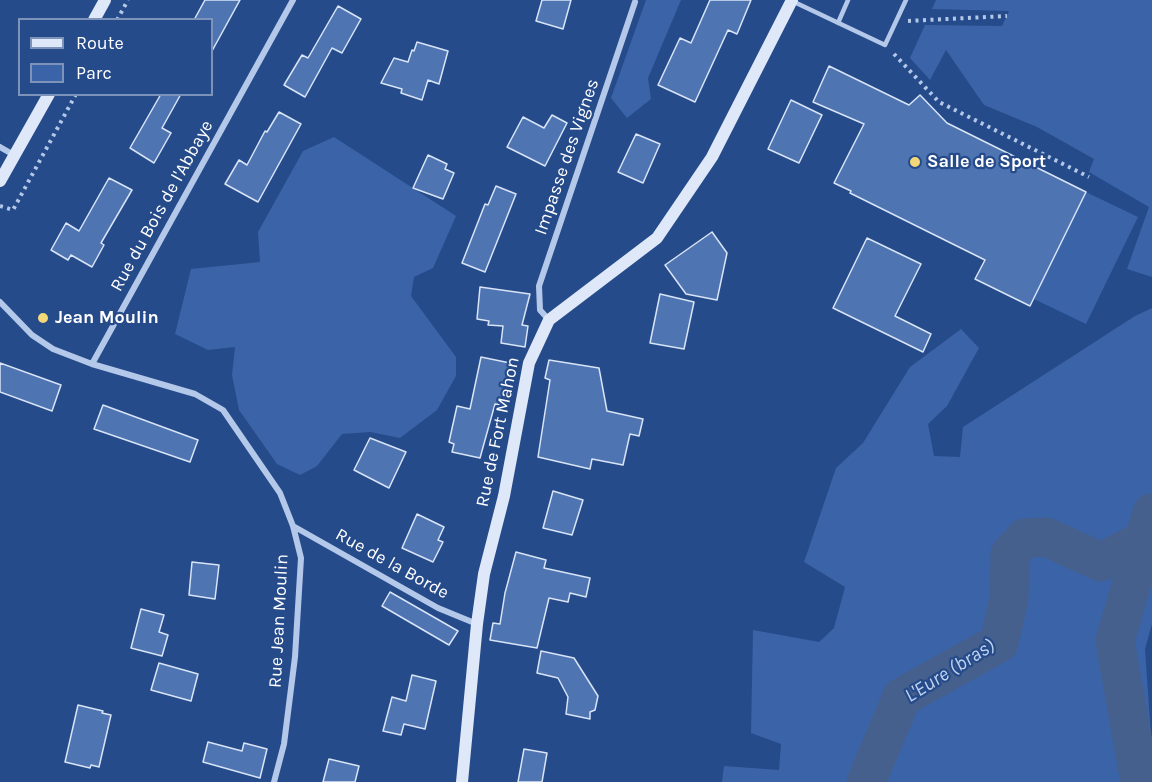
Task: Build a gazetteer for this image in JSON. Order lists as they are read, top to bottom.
{
  "streets": {
    "street": [
      "Impasse des Vignes",
      "Rue du Bois de l'Abbaye",
      "Rue de Fort Mahon",
      "Rue de la Borde",
      "Rue Jean Moulin"
    ]
  },
  "crossings": [
    ["Impasse des Vignes", "Rue de Fort Mahon"],
    ["Rue du Bois de l'Abbaye", "Rue Jean Moulin"],
    ["Rue de Fort Mahon", "Rue de la Borde"],
    ["Rue de la Borde", "Rue Jean Moulin"]
  ],
  "water": ["L'Eure (bras)"],
  "places": ["Salle de Sport", "Jean Moulin"],
  "legend": ["Route", "Parc"]
}
